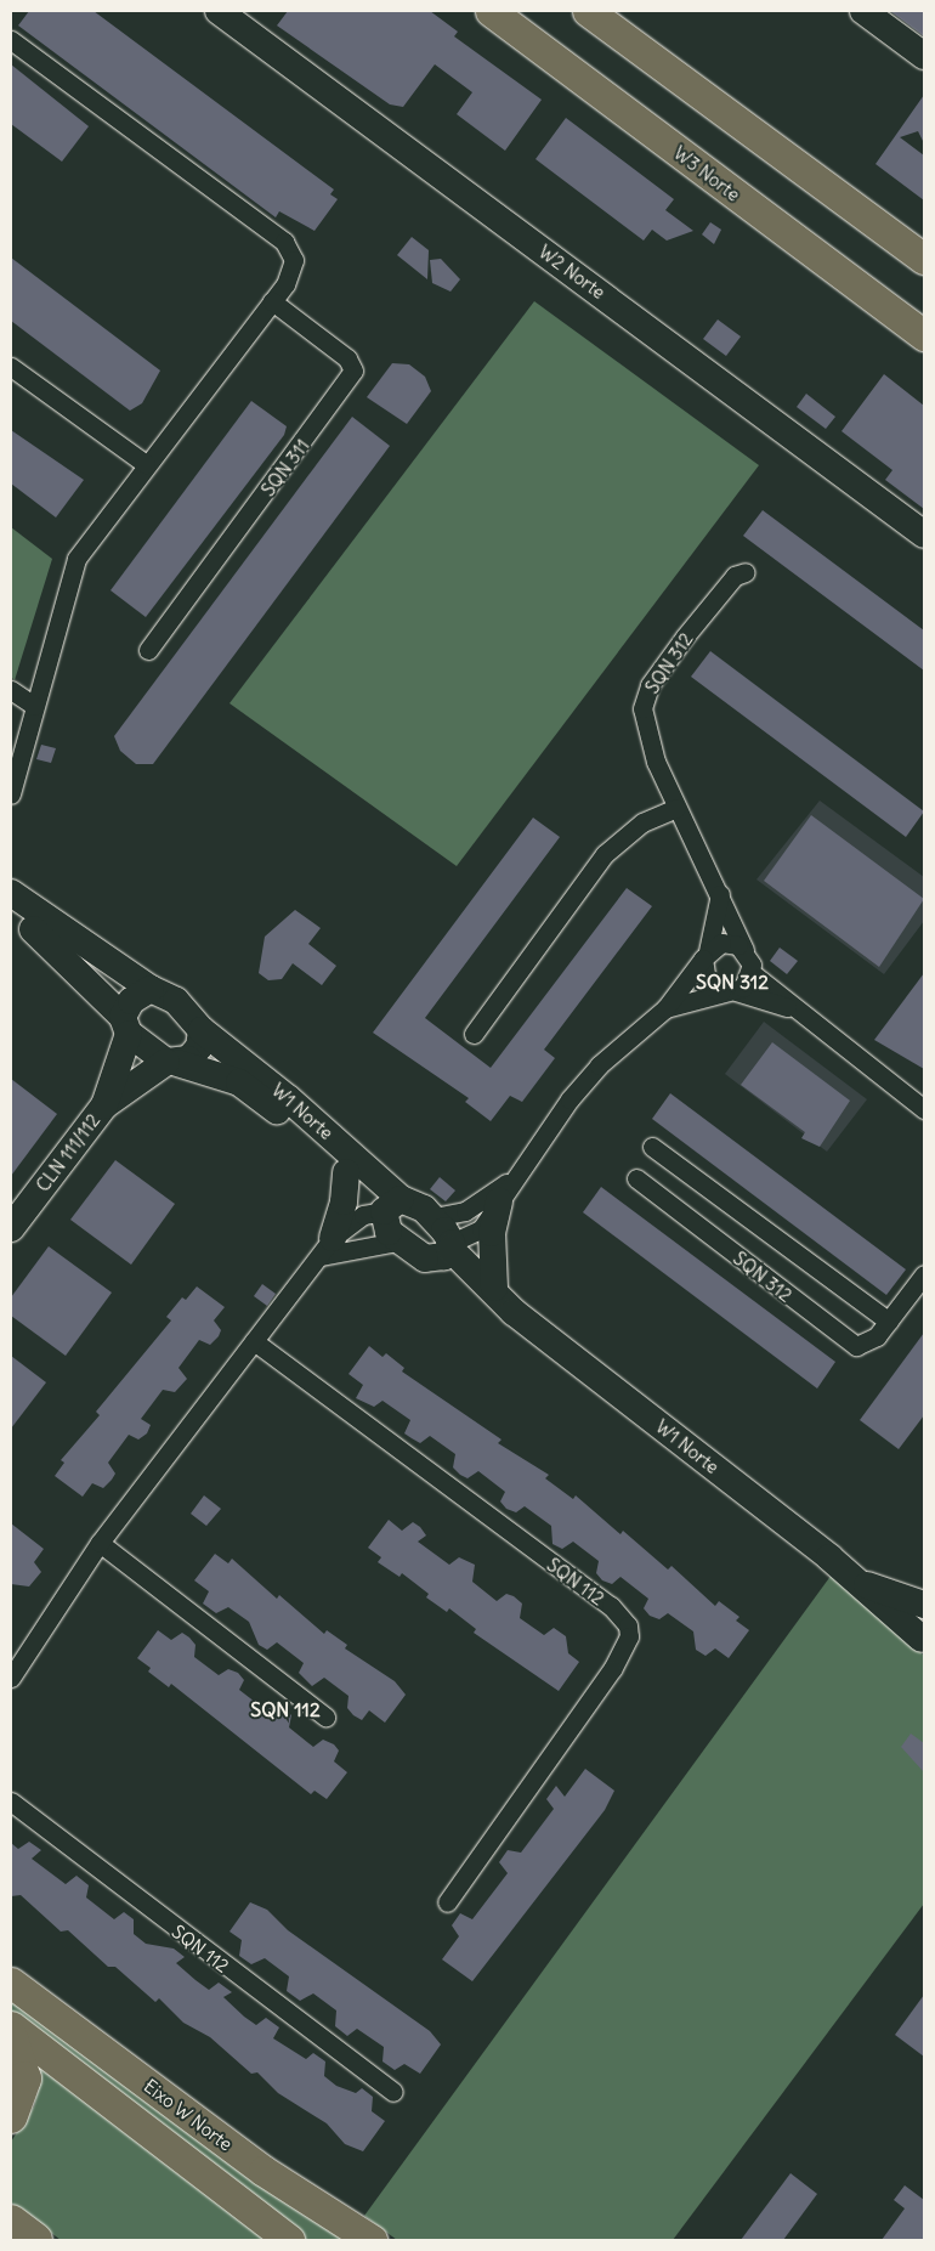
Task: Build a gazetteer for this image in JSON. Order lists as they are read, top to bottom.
{
  "streets": {
    "main road": ["W3 Norte", "Eixo W Norte"],
    "street": [
      "W2 Norte",
      "SQN 311",
      "SQN 312",
      "W1 Norte",
      "CLN 111/112",
      "SQN 112"
    ]
  },
  "crossings": [
    ["W1 Norte", "CLN 111/112"]
  ],
  "districts": ["SQN 312", "SQN 112"]
}
